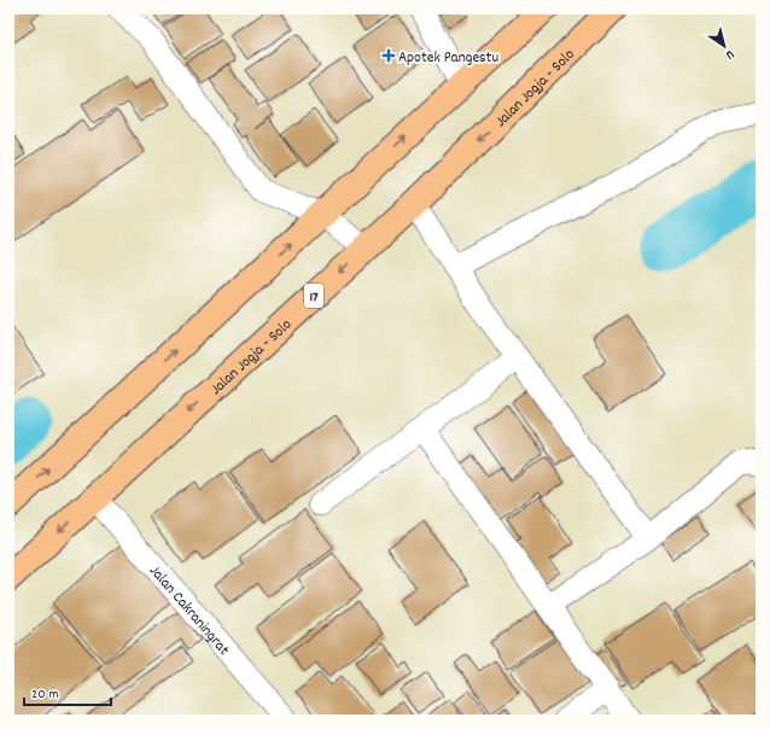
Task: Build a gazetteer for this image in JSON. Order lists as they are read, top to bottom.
{
  "streets": {
    "highway": ["Jalan Jogja - Solo", "17"],
    "street": ["Jalan Cakraningrat"]
  },
  "crossings": [
    ["Jalan Jogja - Solo", "Jalan Cakraningrat"]
  ],
  "places": {
    "health": ["Apotek Pangestu"]
  },
  "scale_bar": "20 m",
  "north": "bottom right"
}
